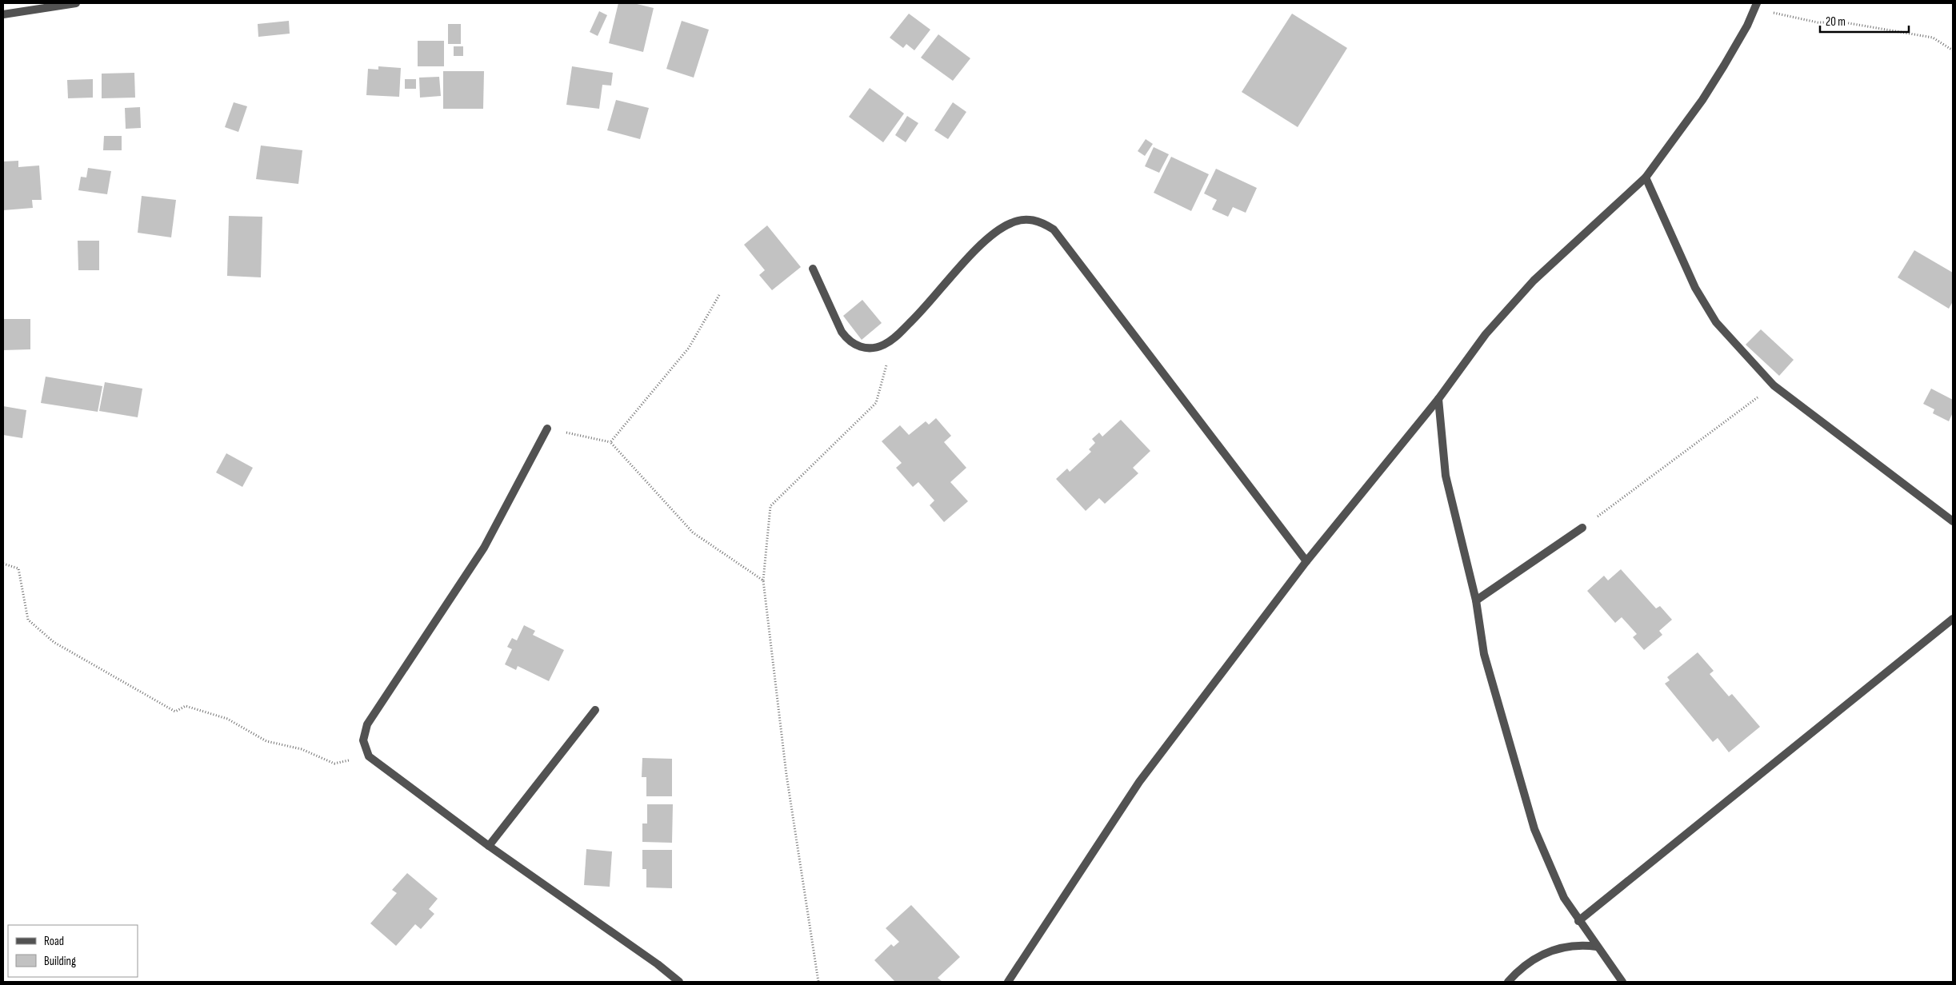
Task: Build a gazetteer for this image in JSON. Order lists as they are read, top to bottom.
{
  "legend": ["Road", "Building"],
  "scale_bar": "20 m"
}
